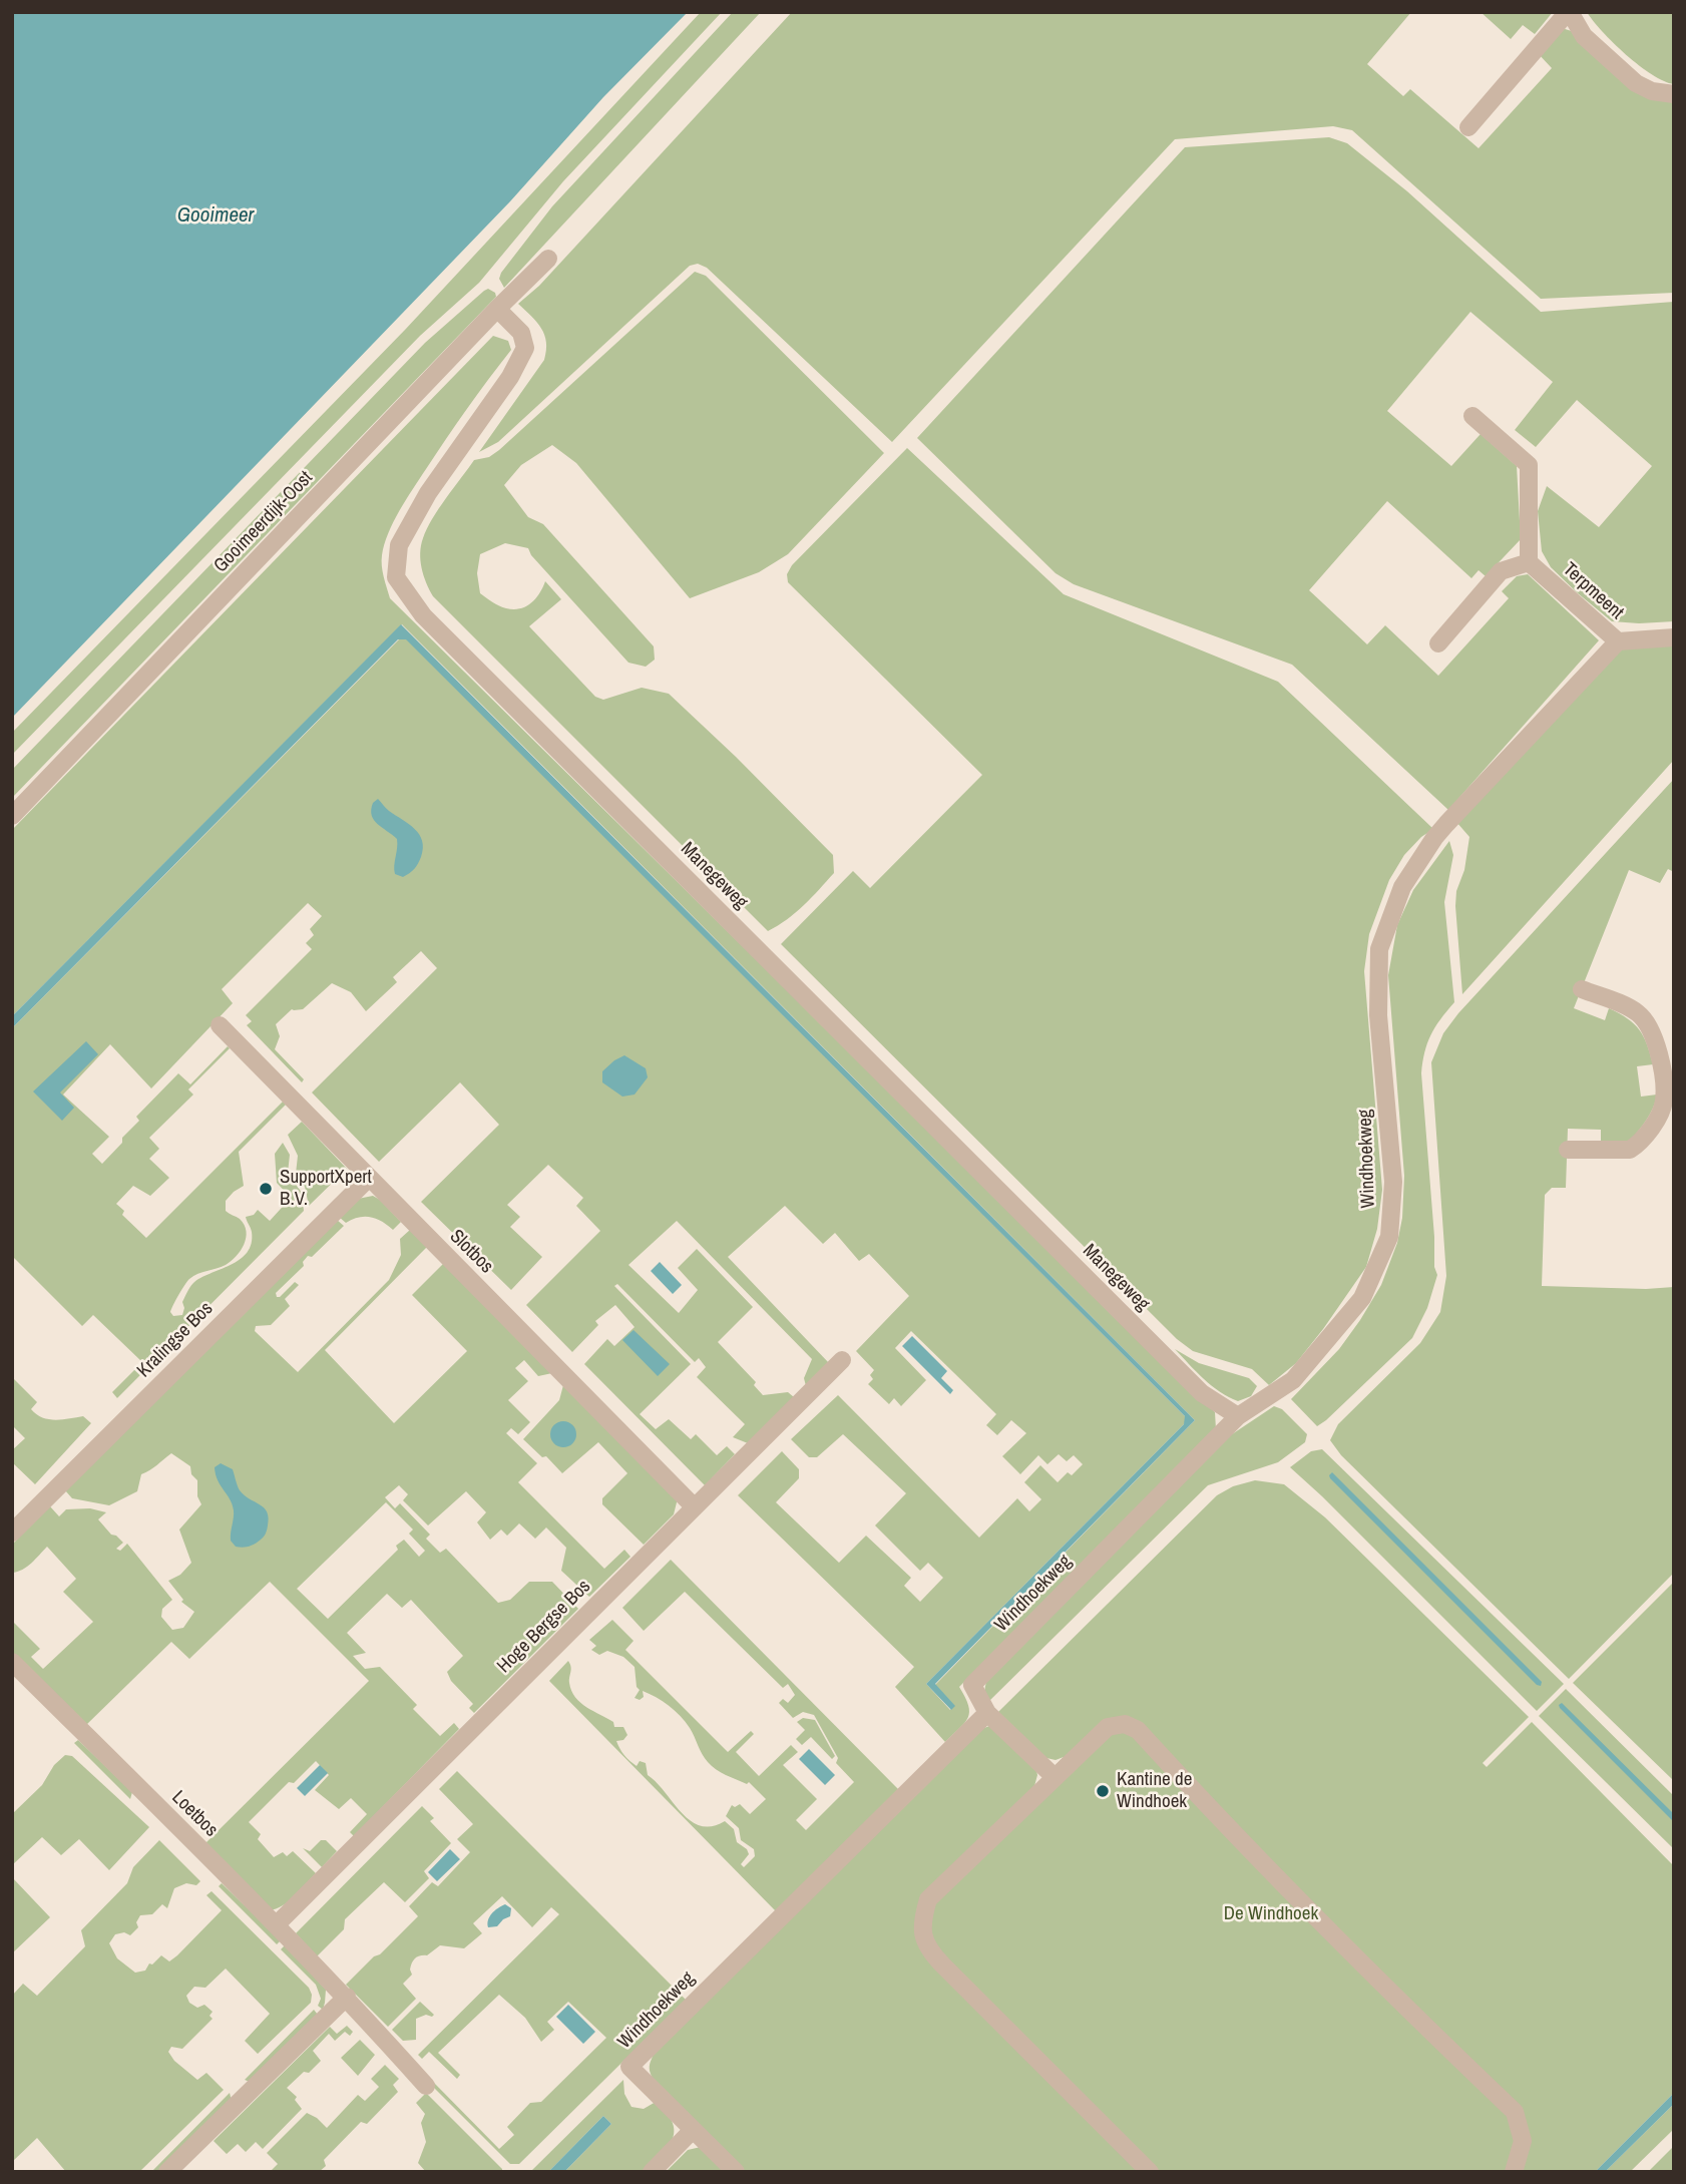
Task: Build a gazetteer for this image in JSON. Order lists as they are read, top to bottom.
{
  "streets": {
    "street": [
      "Gooimeerdijk-Oost",
      "Terpmeent",
      "Manegeweg",
      "Windhoekweg",
      "Slotbos",
      "Kralingse Bos",
      "Hoge Bergse Bos",
      "Loetbos"
    ]
  },
  "crossings": [
    ["Gooimeerdijk-Oost", "Manegeweg"],
    ["Terpmeent", "Windhoekweg"],
    ["Manegeweg", "Windhoekweg"],
    ["Slotbos", "Kralingse Bos"],
    ["Slotbos", "Hoge Bergse Bos"],
    ["Hoge Bergse Bos", "Loetbos"]
  ],
  "water": ["Gooimeer"],
  "parks": ["De Windhoek"],
  "places": ["SupportXpert B.V.", "Kantine de Windhoek"]
}
